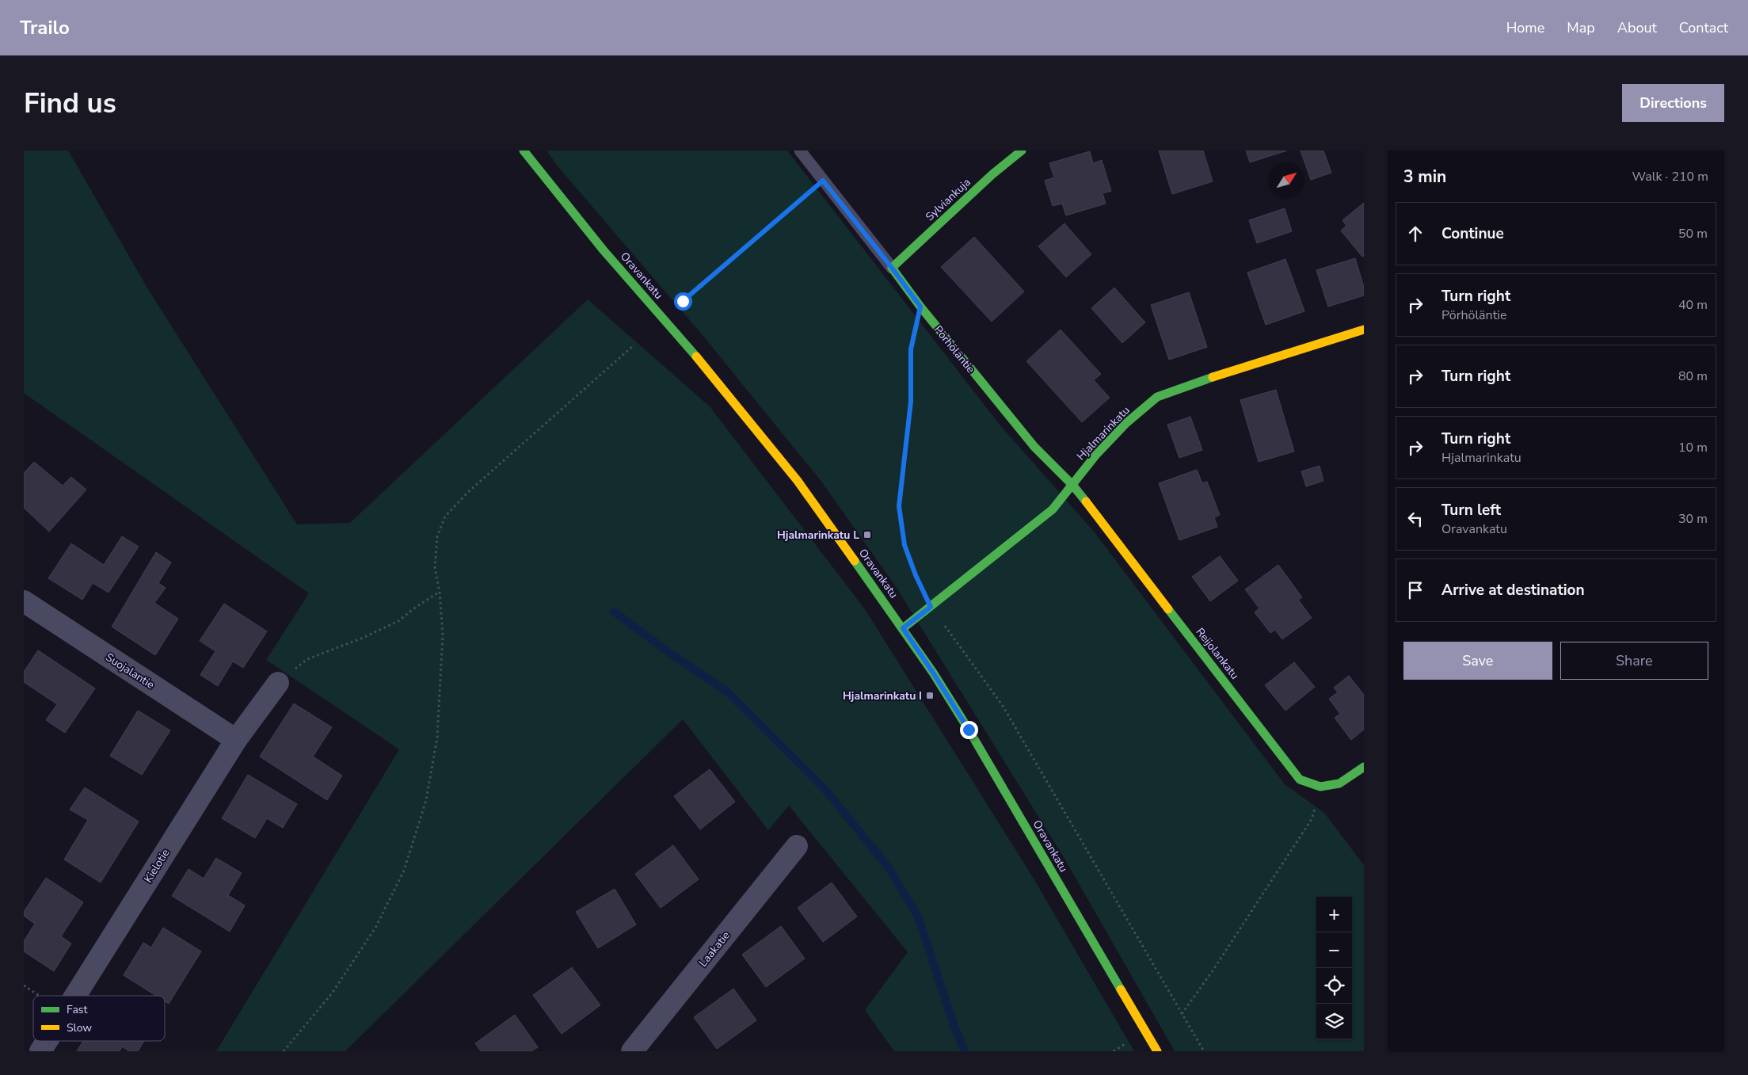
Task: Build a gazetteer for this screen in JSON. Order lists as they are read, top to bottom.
{
  "streets": {
    "street": [
      "Sylviankuja",
      "Oravankatu",
      "Pörhöläntie",
      "Hjalmarinkatu",
      "Reijolankatu",
      "Suojalantie",
      "Kielotie",
      "Laakatie"
    ]
  },
  "crossings": [
    ["Sylviankuja", "Pörhöläntie"],
    ["Oravankatu", "Hjalmarinkatu"],
    ["Pörhöläntie", "Hjalmarinkatu"],
    ["Pörhöläntie", "Reijolankatu"],
    ["Hjalmarinkatu", "Reijolankatu"],
    ["Suojalantie", "Kielotie"]
  ],
  "places": {
    "transit": ["Hjalmarinkatu L", "Hjalmarinkatu I"]
  },
  "legend": ["Fast", "Slow"],
  "north": "top right",
  "page": {
    "header": "Trailo",
    "nav": [
      "Home",
      "Map",
      "About",
      "Contact"
    ],
    "buttons": [
      "Directions",
      ["Save", "Share"]
    ],
    "title": "Find us",
    "heading": ["3 min", "Walk · 210 m"],
    "list": [
      ["Continue", "50 m"],
      ["Turn right", "Pörhöläntie", "40 m"],
      ["Turn right", "80 m"],
      ["Turn right", "Hjalmarinkatu", "10 m"],
      ["Turn left", "Oravankatu", "30 m"],
      "Arrive at destination"
    ],
    "map_buttons": ["+", "−"]
  }
}
